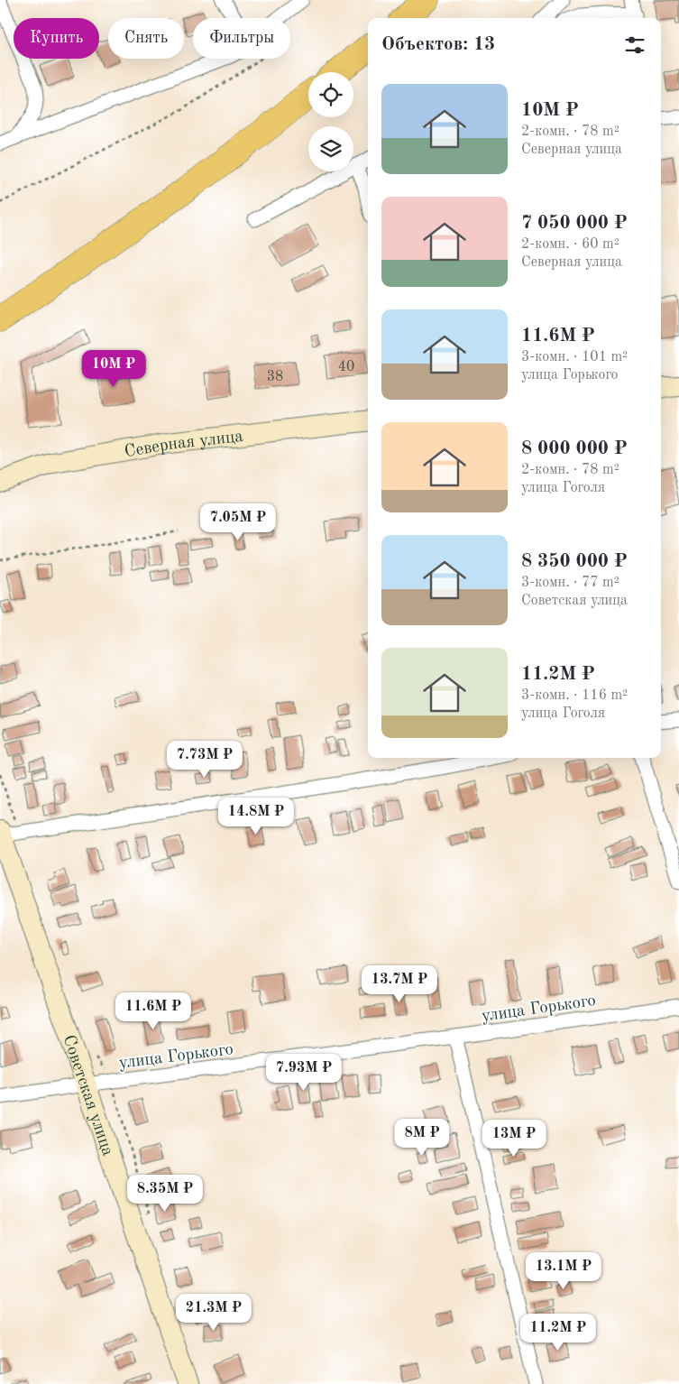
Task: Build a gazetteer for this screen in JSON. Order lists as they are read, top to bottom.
{
  "streets": {
    "street": ["Северная улица", "улица Горького", "Советская улица"]
  },
  "crossings": [
    ["улица Горького", "Советская улица"]
  ],
  "house_numbers": ["40", "38"],
  "page": {
    "chip": ["Купить", "Снять", "Фильтры"],
    "heading": "Объектов: 13",
    "list": [
      {
        "name": "10M ₽",
        "note": "2-комн. · 78 m² · Северная улица"
      },
      {
        "name": "7 050 000 ₽",
        "note": "2-комн. · 60 m² · Северная улица"
      },
      {
        "name": "11.6M ₽",
        "note": "3-комн. · 101 m² · улица Горького"
      },
      {
        "name": "8 000 000 ₽",
        "note": "2-комн. · 78 m² · улица Гоголя"
      },
      {
        "name": "8 350 000 ₽",
        "note": "3-комн. · 77 m² · Советская улица"
      },
      {
        "name": "11.2M ₽",
        "note": "3-комн. · 116 m² · улица Гоголя"
      }
    ],
    "price": [
      "10M ₽",
      "7.05M ₽",
      "7.73M ₽",
      "14.8M ₽",
      "13.7M ₽",
      "11.6M ₽",
      "7.93M ₽",
      "8M ₽",
      "13M ₽",
      "8.35M ₽",
      "13.1M ₽",
      "21.3M ₽",
      "11.2M ₽"
    ]
  }
}
